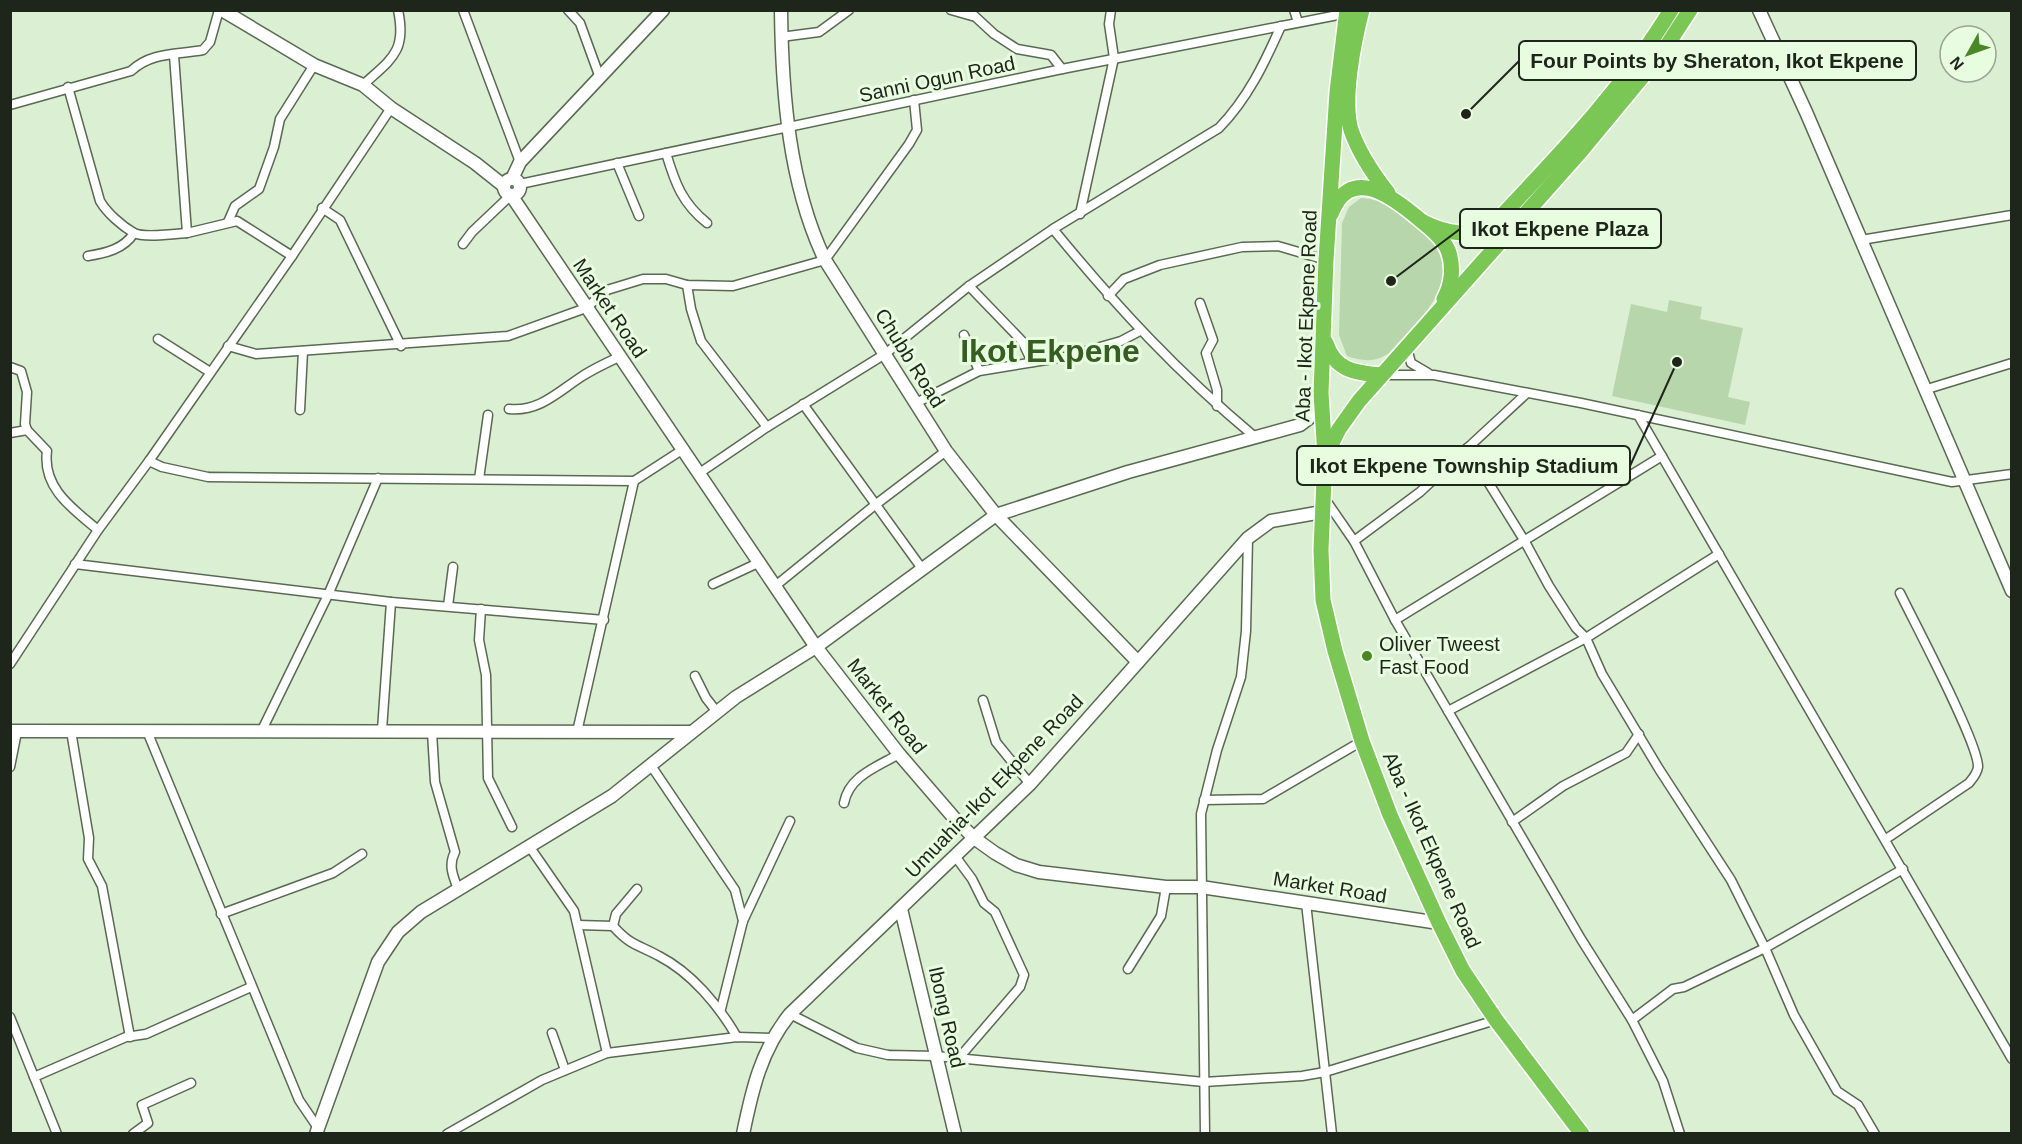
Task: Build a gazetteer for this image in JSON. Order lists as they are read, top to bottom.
{
  "streets": {
    "highway": ["Aba - Ikot Ekpene Road"],
    "main road": [
      "Market Road",
      "Chubb Road",
      "Umuahia-Ikot Ekpene Road",
      "Ibong Road"
    ],
    "street": ["Sanni Ogun Road"]
  },
  "crossings": [
    ["Sanni Ogun Road", "Market Road"],
    ["Sanni Ogun Road", "Aba - Ikot Ekpene Road"],
    ["Sanni Ogun Road", "Chubb Road"],
    ["Market Road", "Aba - Ikot Ekpene Road"],
    ["Market Road", "Umuahia-Ikot Ekpene Road"],
    ["Aba - Ikot Ekpene Road", "Umuahia-Ikot Ekpene Road"],
    ["Chubb Road", "Umuahia-Ikot Ekpene Road"],
    ["Umuahia-Ikot Ekpene Road", "Ibong Road"]
  ],
  "districts": ["Ikot Ekpene"],
  "places": [
    "Four Points by Sheraton, Ikot Ekpene",
    "Ikot Ekpene Plaza",
    "Ikot Ekpene Township Stadium",
    "Oliver Tweest Fast Food"
  ],
  "north": "bottom left"
}
